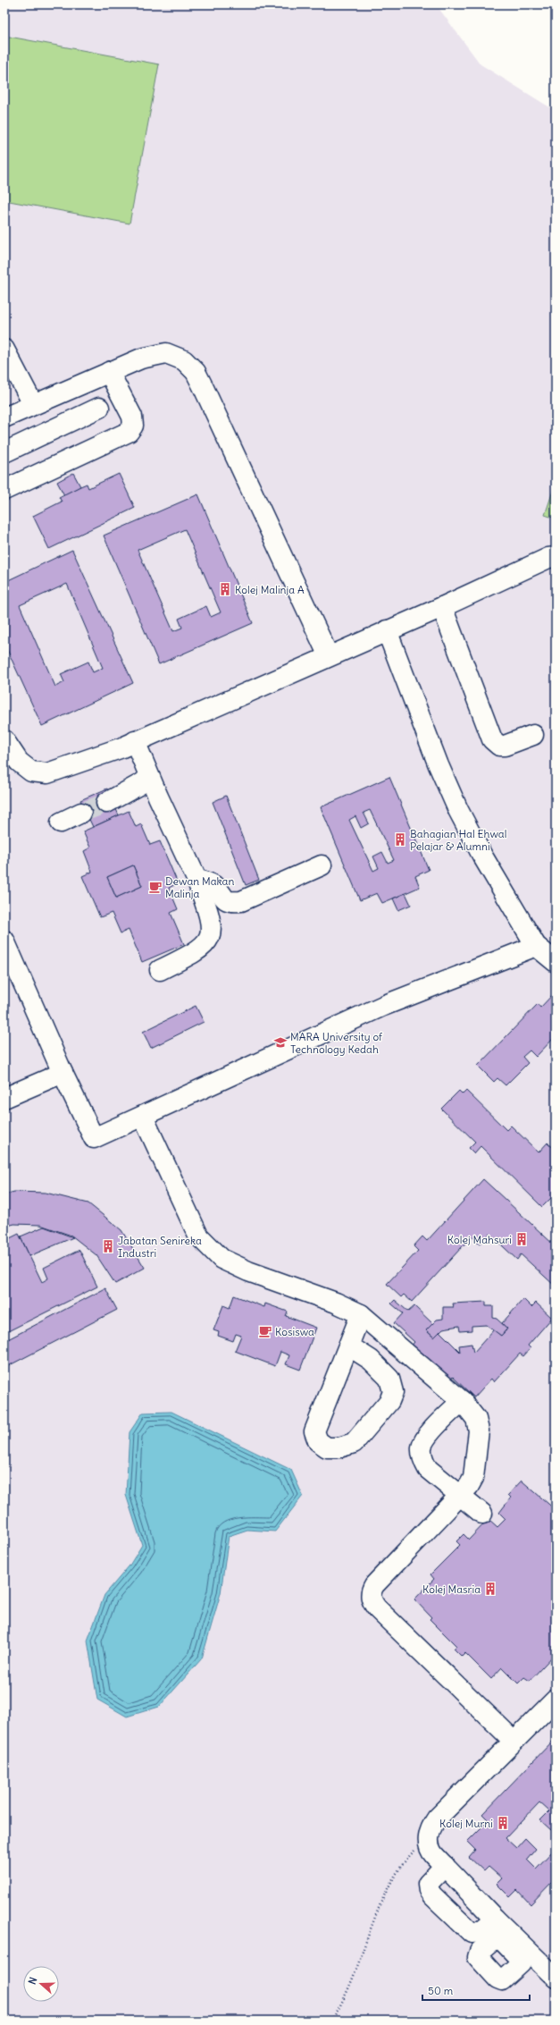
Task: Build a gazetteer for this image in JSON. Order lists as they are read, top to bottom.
{
  "places": {
    "building": [
      "Kolej Malinja A",
      "Bahagian Hal Ehwal Pelajar & Alumni",
      "Kolej Mahsuri",
      "Jabatan Senireka Industri",
      "Kolej Masria",
      "Kolej Murni"
    ],
    "cafe": ["Dewan Makan Malinja", "Kosiswa"],
    "school or university": ["MARA University of Technology Kedah"]
  },
  "scale_bar": "50 m",
  "north": "left"
}
